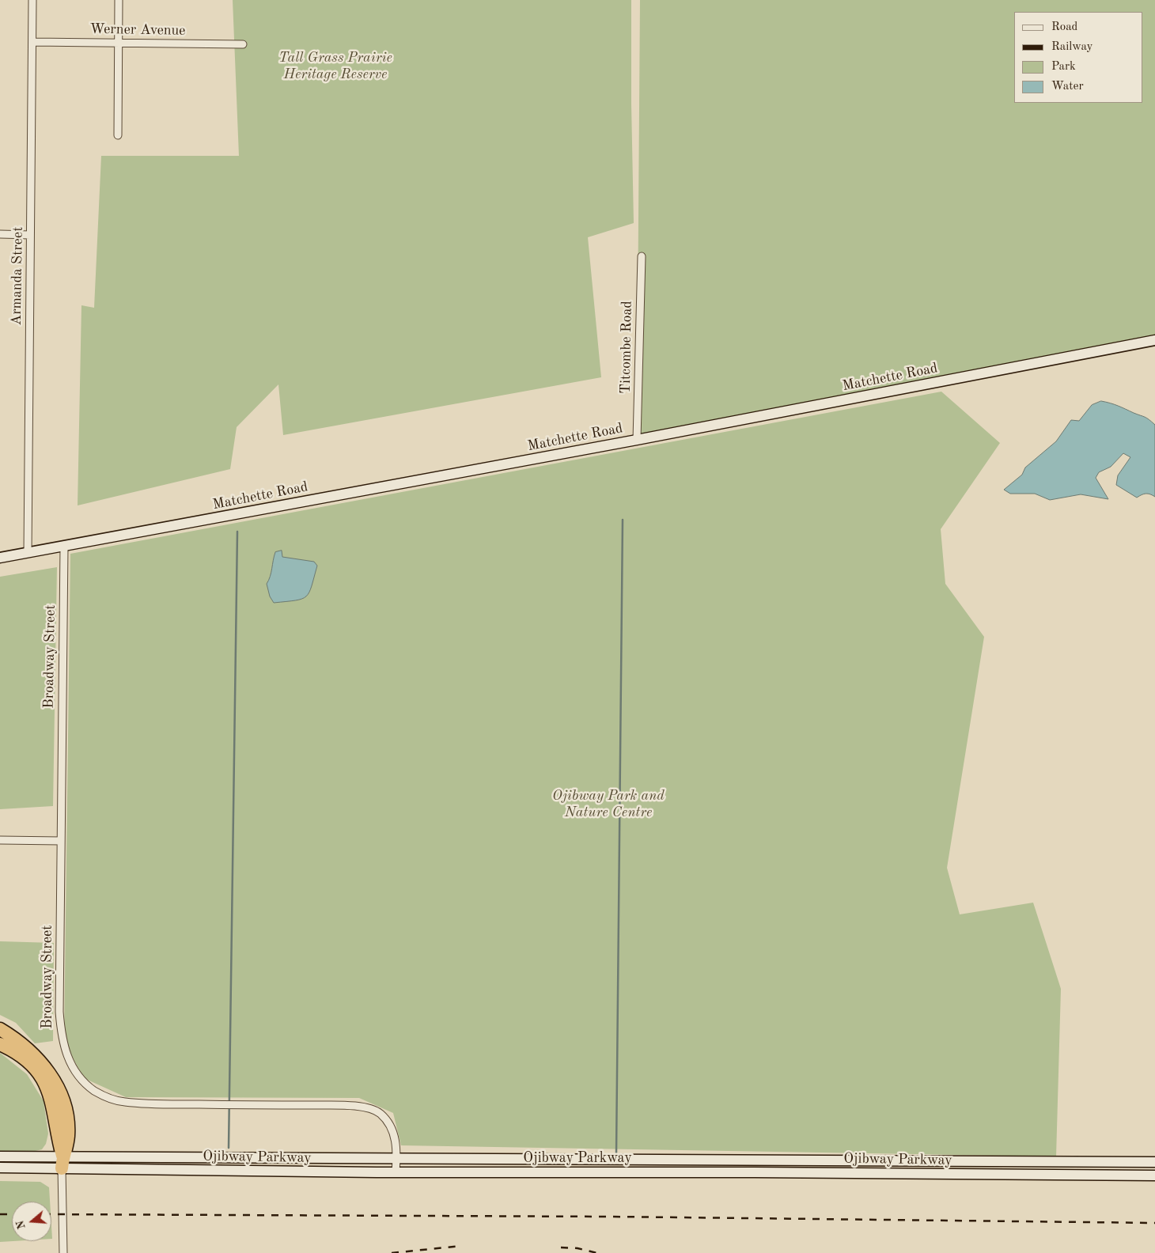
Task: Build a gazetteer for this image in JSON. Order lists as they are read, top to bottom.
{
  "streets": {
    "main road": ["Matchette Road", "Ojibway Parkway"],
    "street": [
      "Werner Avenue",
      "Armanda Street",
      "Titcombe Road",
      "Broadway Street"
    ]
  },
  "crossings": [
    ["Werner Avenue", "Armanda Street"],
    ["Armanda Street", "Matchette Road"],
    ["Titcombe Road", "Matchette Road"],
    ["Matchette Road", "Broadway Street"],
    ["Broadway Street", "Ojibway Parkway"]
  ],
  "parks": ["Tall Grass Prairie Heritage Reserve", "Ojibway Park and Nature Centre"],
  "legend": [
    "Road",
    "Railway",
    "Park",
    "Water"
  ],
  "north": "left"
}
